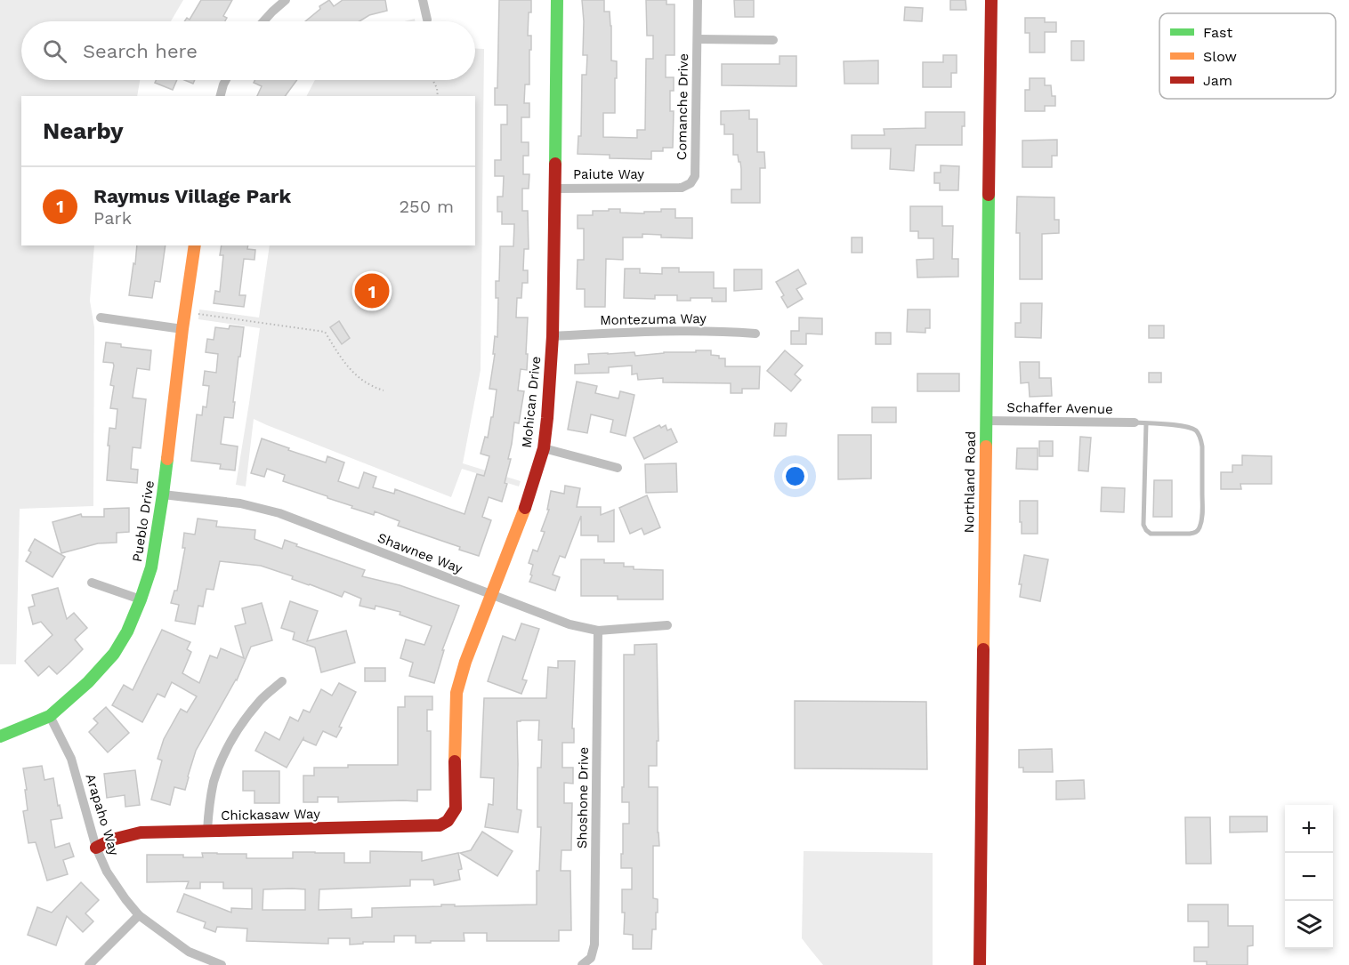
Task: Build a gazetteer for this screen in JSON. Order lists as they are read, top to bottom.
{
  "streets": {
    "street": [
      "Comanche Drive",
      "Paiute Way",
      "Montezuma Way",
      "Mohican Drive",
      "Schaffer Avenue",
      "Northland Road",
      "Pueblo Drive",
      "Shawnee Way",
      "Shoshone Drive",
      "Arapaho Way",
      "Chickasaw Way"
    ]
  },
  "crossings": [
    ["Comanche Drive", "Paiute Way"],
    ["Paiute Way", "Mohican Drive"],
    ["Montezuma Way", "Mohican Drive"],
    ["Mohican Drive", "Shawnee Way"],
    ["Mohican Drive", "Chickasaw Way"],
    ["Schaffer Avenue", "Northland Road"],
    ["Pueblo Drive", "Shawnee Way"],
    ["Pueblo Drive", "Arapaho Way"],
    ["Shawnee Way", "Shoshone Drive"],
    ["Arapaho Way", "Chickasaw Way"]
  ],
  "legend": ["Fast", "Slow", "Jam"],
  "page": {
    "search": "Search here",
    "heading": "Nearby",
    "list": [
      {
        "mark": "1",
        "name": "Raymus Village Park",
        "note": "Park",
        "value": "250 m"
      }
    ],
    "pins": "1",
    "map_buttons": ["+", "−"]
  }
}
